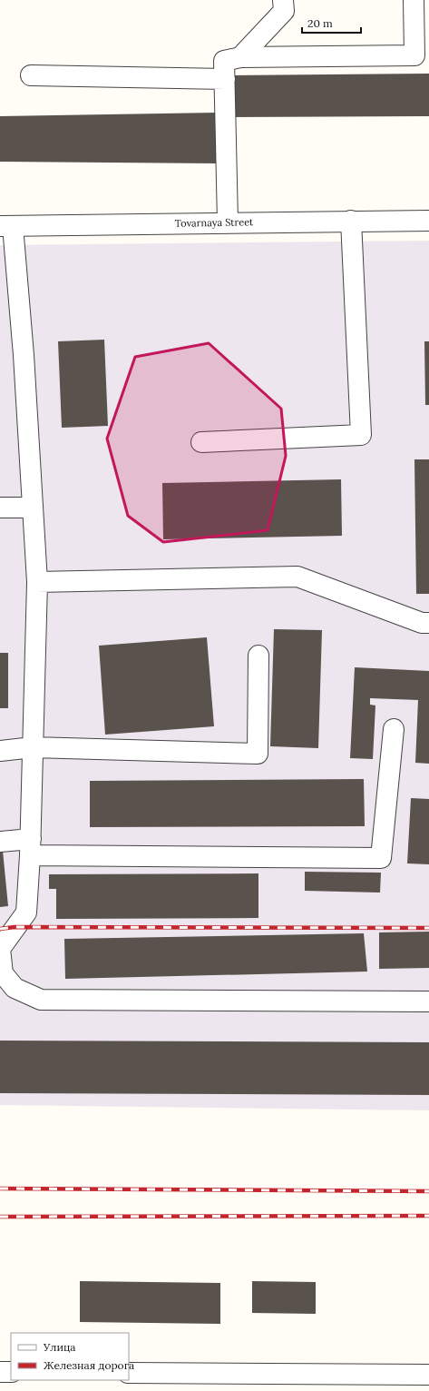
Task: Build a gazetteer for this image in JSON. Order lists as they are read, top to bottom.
{
  "streets": {
    "street": ["Tovarnaya Street"]
  },
  "legend": ["Улица", "Железная дорога"],
  "scale_bar": "20 m"
}
